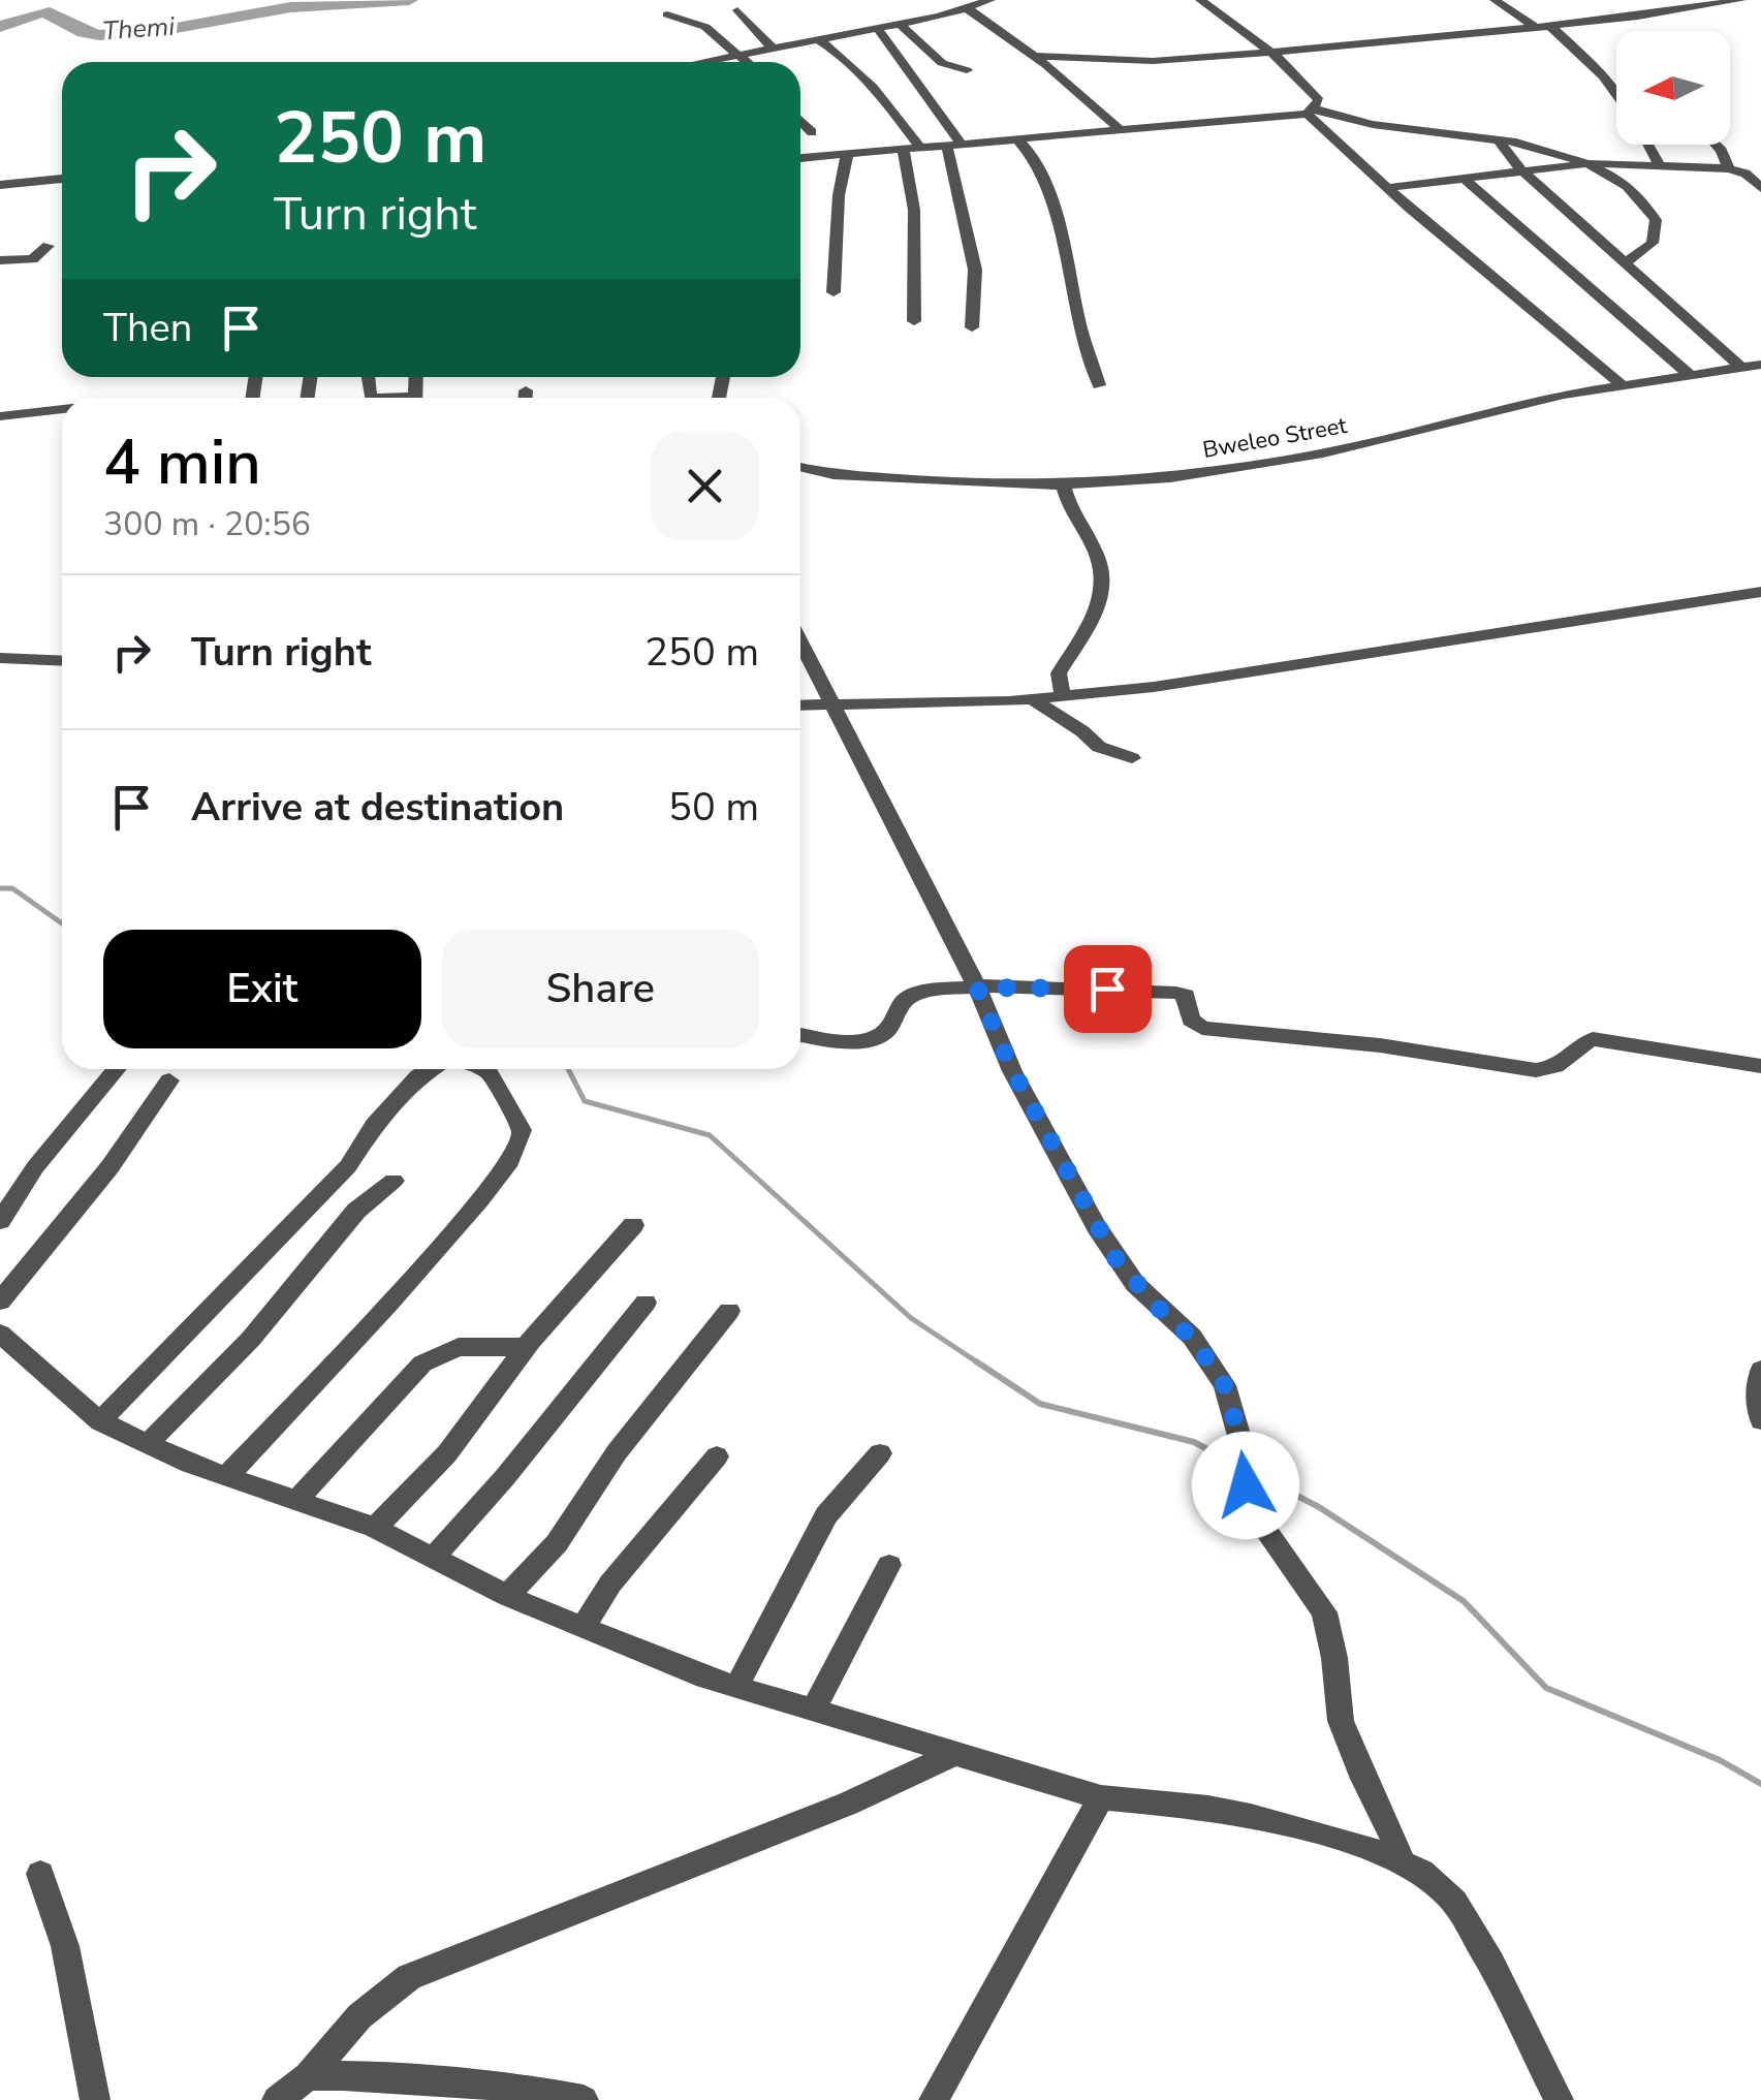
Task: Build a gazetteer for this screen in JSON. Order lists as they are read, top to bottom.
{
  "streets": {
    "street": ["Bweleo Street"]
  },
  "water": ["Themi"],
  "north": "left",
  "page": {
    "turn": ["250 m", "Turn right"],
    "then": "Then",
    "heading": ["4 min", "300 m · 20:56"],
    "list": [
      {
        "name": "Turn right",
        "value": "250 m"
      },
      {
        "name": "Arrive at destination",
        "value": "50 m"
      }
    ],
    "buttons": ["Exit", "Share"]
  }
}
